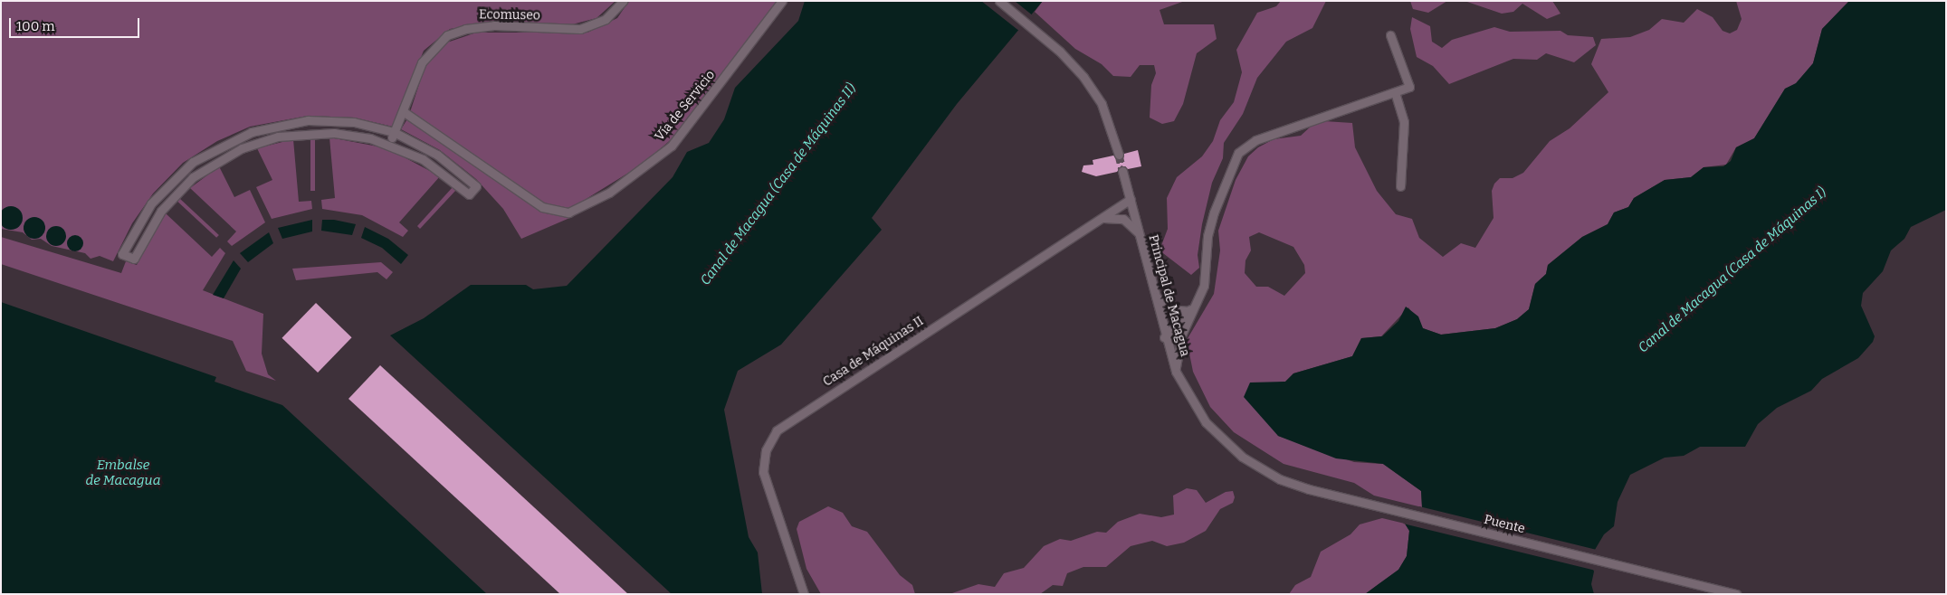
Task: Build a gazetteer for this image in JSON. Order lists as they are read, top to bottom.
{
  "streets": {
    "street": [
      "Ecomuseo",
      "Vía de Servicio",
      "Principal de Macagua",
      "Casa de Máquinas II",
      "Puente"
    ]
  },
  "crossings": [
    ["Ecomuseo", "Vía de Servicio"],
    ["Principal de Macagua", "Casa de Máquinas II"],
    ["Principal de Macagua", "Puente"]
  ],
  "water": ["Canal de Macagua (Casa de Máquinas II)", "Canal de Macagua (Casa de Máquinas I)", "Embalse de Macagua"],
  "scale_bar": "100 m"
}
